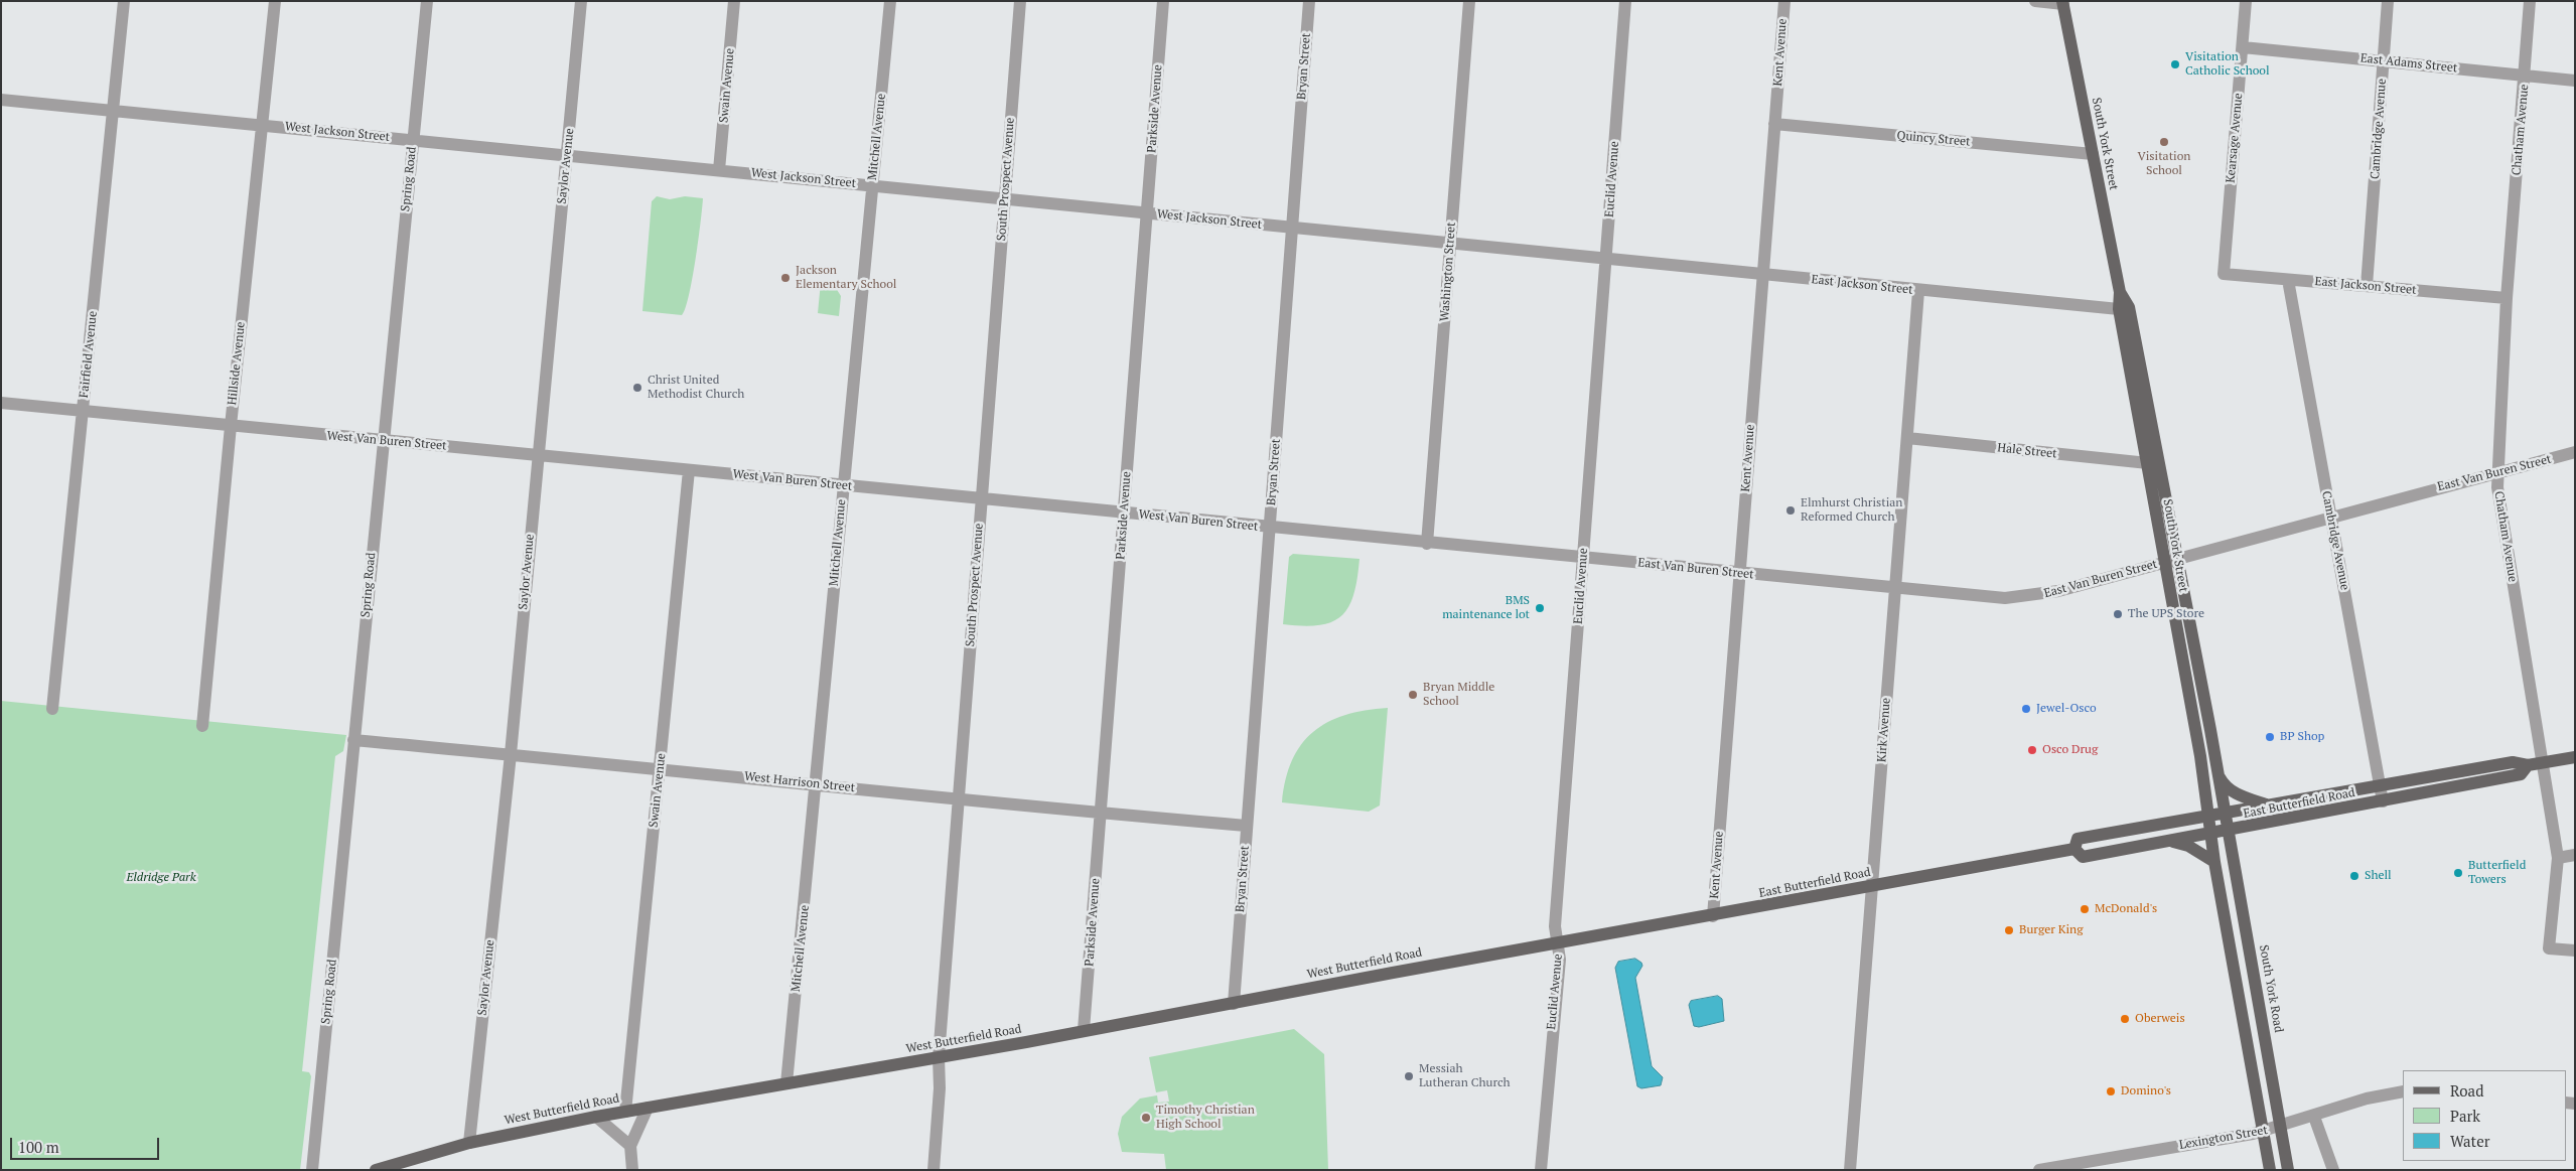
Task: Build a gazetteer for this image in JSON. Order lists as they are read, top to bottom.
{
  "streets": {
    "main road": [
      "South York Street",
      "East Butterfield Road",
      "West Butterfield Road",
      "South York Road"
    ],
    "street": [
      "Kent Avenue",
      "East Adams Street",
      "Bryan Street",
      "Swain Avenue",
      "Parkside Avenue",
      "Cambridge Avenue",
      "Chatham Avenue",
      "West Jackson Street",
      "Mitchell Avenue",
      "Kearsage Avenue",
      "Quincy Street",
      "Saylor Avenue",
      "Spring Road",
      "South Prospect Avenue",
      "Euclid Avenue",
      "Washington Street",
      "East Jackson Street",
      "Fairfield Avenue",
      "Hillside Avenue",
      "West Van Buren Street",
      "Hale Street",
      "East Van Buren Street",
      "Kirk Avenue",
      "West Harrison Street",
      "Lexington Street"
    ]
  },
  "crossings": [
    ["Kent Avenue", "Quincy Street"],
    ["Kent Avenue", "East Jackson Street"],
    ["Kent Avenue", "East Van Buren Street"],
    ["Kent Avenue", "East Butterfield Road"],
    ["East Adams Street", "Cambridge Avenue"],
    ["East Adams Street", "Chatham Avenue"],
    ["East Adams Street", "Kearsage Avenue"],
    ["Bryan Street", "West Jackson Street"],
    ["Bryan Street", "West Van Buren Street"],
    ["Bryan Street", "West Harrison Street"],
    ["Bryan Street", "West Butterfield Road"],
    ["Swain Avenue", "West Jackson Street"],
    ["Swain Avenue", "West Van Buren Street"],
    ["Swain Avenue", "West Harrison Street"],
    ["Swain Avenue", "West Butterfield Road"],
    ["Parkside Avenue", "West Jackson Street"],
    ["Parkside Avenue", "West Van Buren Street"],
    ["Parkside Avenue", "West Harrison Street"],
    ["Parkside Avenue", "West Butterfield Road"],
    ["Cambridge Avenue", "East Jackson Street"],
    ["Cambridge Avenue", "East Van Buren Street"],
    ["Cambridge Avenue", "East Butterfield Road"],
    ["Chatham Avenue", "East Jackson Street"],
    ["Chatham Avenue", "East Van Buren Street"],
    ["Chatham Avenue", "East Butterfield Road"],
    ["West Jackson Street", "Mitchell Avenue"],
    ["West Jackson Street", "Saylor Avenue"],
    ["West Jackson Street", "Spring Road"],
    ["West Jackson Street", "South Prospect Avenue"],
    ["West Jackson Street", "Euclid Avenue"],
    ["West Jackson Street", "Washington Street"],
    ["West Jackson Street", "East Jackson Street"],
    ["West Jackson Street", "Fairfield Avenue"],
    ["West Jackson Street", "Hillside Avenue"],
    ["Mitchell Avenue", "West Van Buren Street"],
    ["Mitchell Avenue", "West Harrison Street"],
    ["Mitchell Avenue", "West Butterfield Road"],
    ["Kearsage Avenue", "East Jackson Street"],
    ["Quincy Street", "South York Street"],
    ["South York Street", "East Jackson Street"],
    ["South York Street", "Hale Street"],
    ["South York Street", "East Van Buren Street"],
    ["South York Street", "East Butterfield Road"],
    ["South York Street", "South York Road"],
    ["Saylor Avenue", "West Van Buren Street"],
    ["Saylor Avenue", "West Harrison Street"],
    ["Saylor Avenue", "West Butterfield Road"],
    ["Spring Road", "West Van Buren Street"],
    ["Spring Road", "West Harrison Street"],
    ["South Prospect Avenue", "West Van Buren Street"],
    ["South Prospect Avenue", "West Harrison Street"],
    ["South Prospect Avenue", "West Butterfield Road"],
    ["Euclid Avenue", "East Jackson Street"],
    ["Euclid Avenue", "West Van Buren Street"],
    ["Euclid Avenue", "East Van Buren Street"],
    ["Euclid Avenue", "East Butterfield Road"],
    ["Euclid Avenue", "West Butterfield Road"],
    ["Washington Street", "West Van Buren Street"],
    ["East Jackson Street", "Kirk Avenue"],
    ["Fairfield Avenue", "West Van Buren Street"],
    ["Hillside Avenue", "West Van Buren Street"],
    ["West Van Buren Street", "East Van Buren Street"],
    ["Hale Street", "Kirk Avenue"],
    ["East Van Buren Street", "Kirk Avenue"],
    ["Kirk Avenue", "East Butterfield Road"],
    ["East Butterfield Road", "West Butterfield Road"],
    ["East Butterfield Road", "South York Road"],
    ["South York Road", "Lexington Street"]
  ],
  "parks": ["Eldridge Park"],
  "places": [
    "Visitation Catholic School",
    "Visitation School",
    "Jackson Elementary School",
    "Christ United Methodist Church",
    "Elmhurst Christian Reformed Church",
    "BMS maintenance lot",
    "The UPS Store",
    "Bryan Middle School",
    "Jewel-Osco",
    "BP Shop",
    "Osco Drug",
    "Butterfield Towers",
    "Shell",
    "McDonald's",
    "Burger King",
    "Oberweis",
    "Messiah Lutheran Church",
    "Domino's",
    "Timothy Christian High School"
  ],
  "legend": ["Road", "Park", "Water"],
  "scale_bar": "100 m"
}
